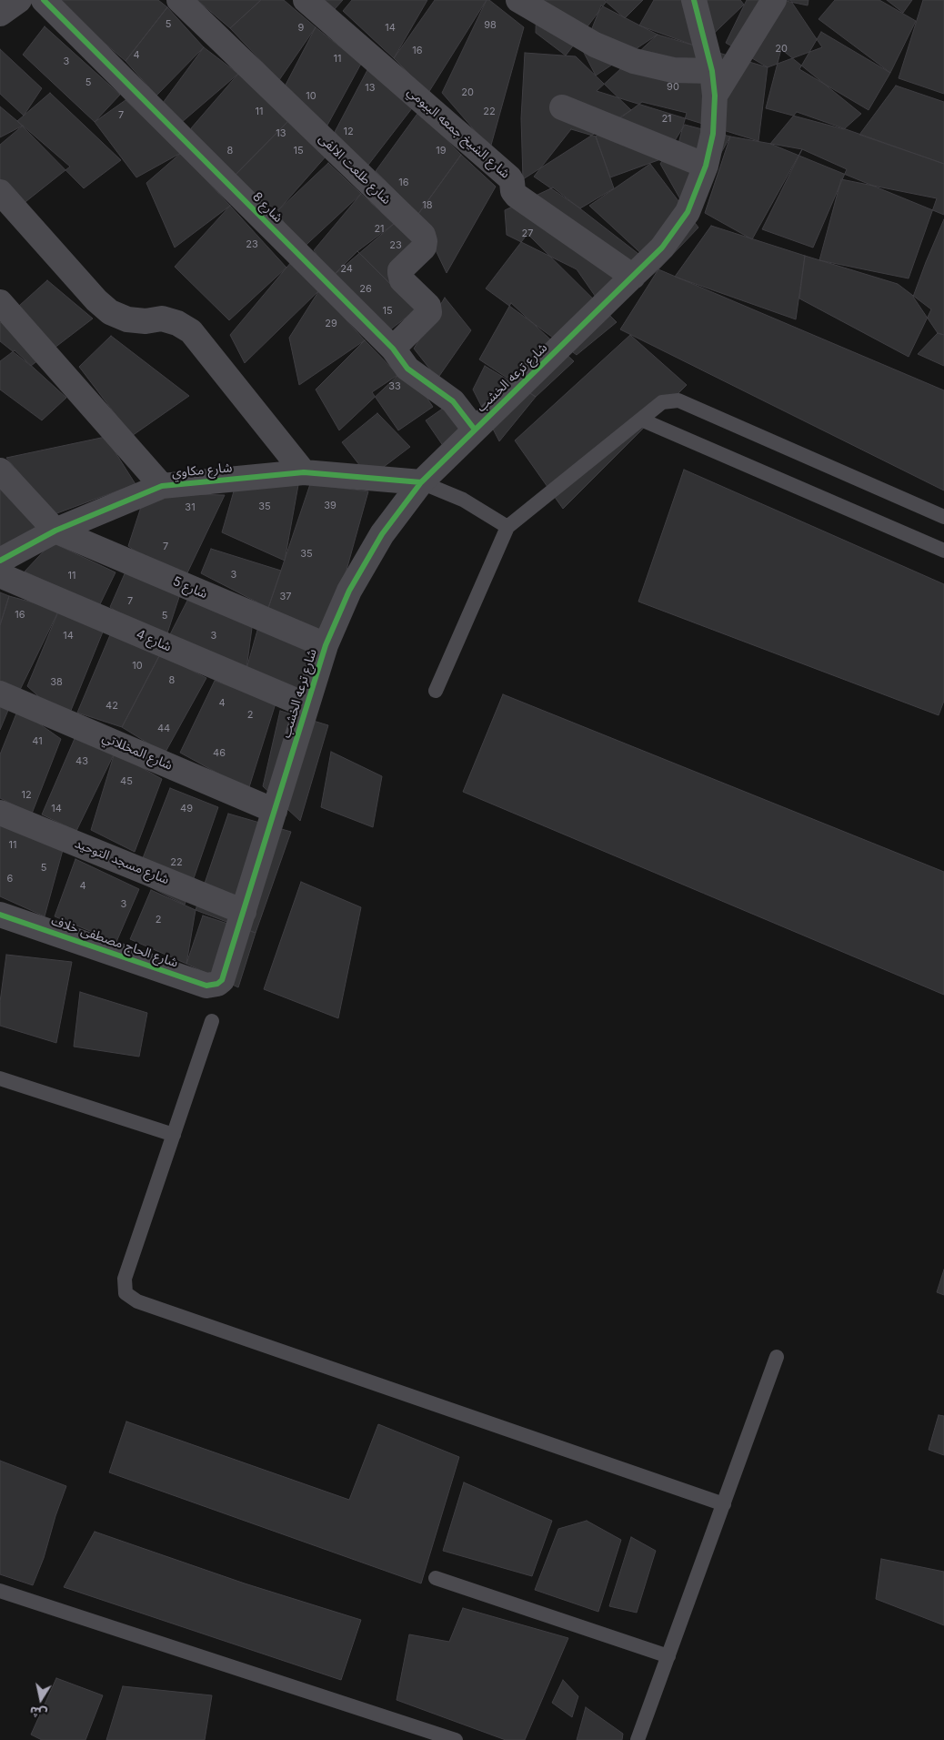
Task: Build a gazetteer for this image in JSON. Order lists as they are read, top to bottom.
{
  "streets": {
    "street": [
      "شارع الشيخ جمعه البيومي",
      "شارع طلعت الالفى",
      "شارع 8",
      "شارع ترعه الخشب",
      "شارع مكاوي",
      "شارع 5",
      "شارع 4",
      "شارع المخللاتي",
      "شارع مسجد التوحيد",
      "شارع الحاج مصطفى خلاف"
    ]
  },
  "crossings": [
    ["شارع الشيخ جمعه البيومي", "شارع ترعه الخشب"],
    ["شارع طلعت الالفى", "شارع 8"],
    ["شارع 8", "شارع ترعه الخشب"],
    ["شارع ترعه الخشب", "شارع مكاوي"],
    ["شارع ترعه الخشب", "شارع 5"],
    ["شارع ترعه الخشب", "شارع 4"],
    ["شارع ترعه الخشب", "شارع المخللاتي"],
    ["شارع ترعه الخشب", "شارع مسجد التوحيد"],
    ["شارع ترعه الخشب", "شارع الحاج مصطفى خلاف"],
    ["شارع مكاوي", "شارع 5"]
  ],
  "house_numbers": [
    "5",
    "98",
    "9",
    "14",
    "20",
    "16",
    "4",
    "11",
    "3",
    "5",
    "90",
    "13",
    "20",
    "10",
    "11",
    "22",
    "7",
    "21",
    "12",
    "13",
    "8",
    "15",
    "19",
    "16",
    "18",
    "21",
    "27",
    "23",
    "23",
    "24",
    "26",
    "15",
    "29",
    "33",
    "39",
    "35",
    "31",
    "7",
    "35",
    "3",
    "11",
    "37",
    "7",
    "16",
    "5",
    "14",
    "3",
    "10",
    "8",
    "38",
    "4",
    "42",
    "2",
    "44",
    "41",
    "46",
    "43",
    "45",
    "12",
    "14",
    "49",
    "11",
    "22",
    "5",
    "6",
    "4",
    "3",
    "2"
  ],
  "north": "bottom"
}
